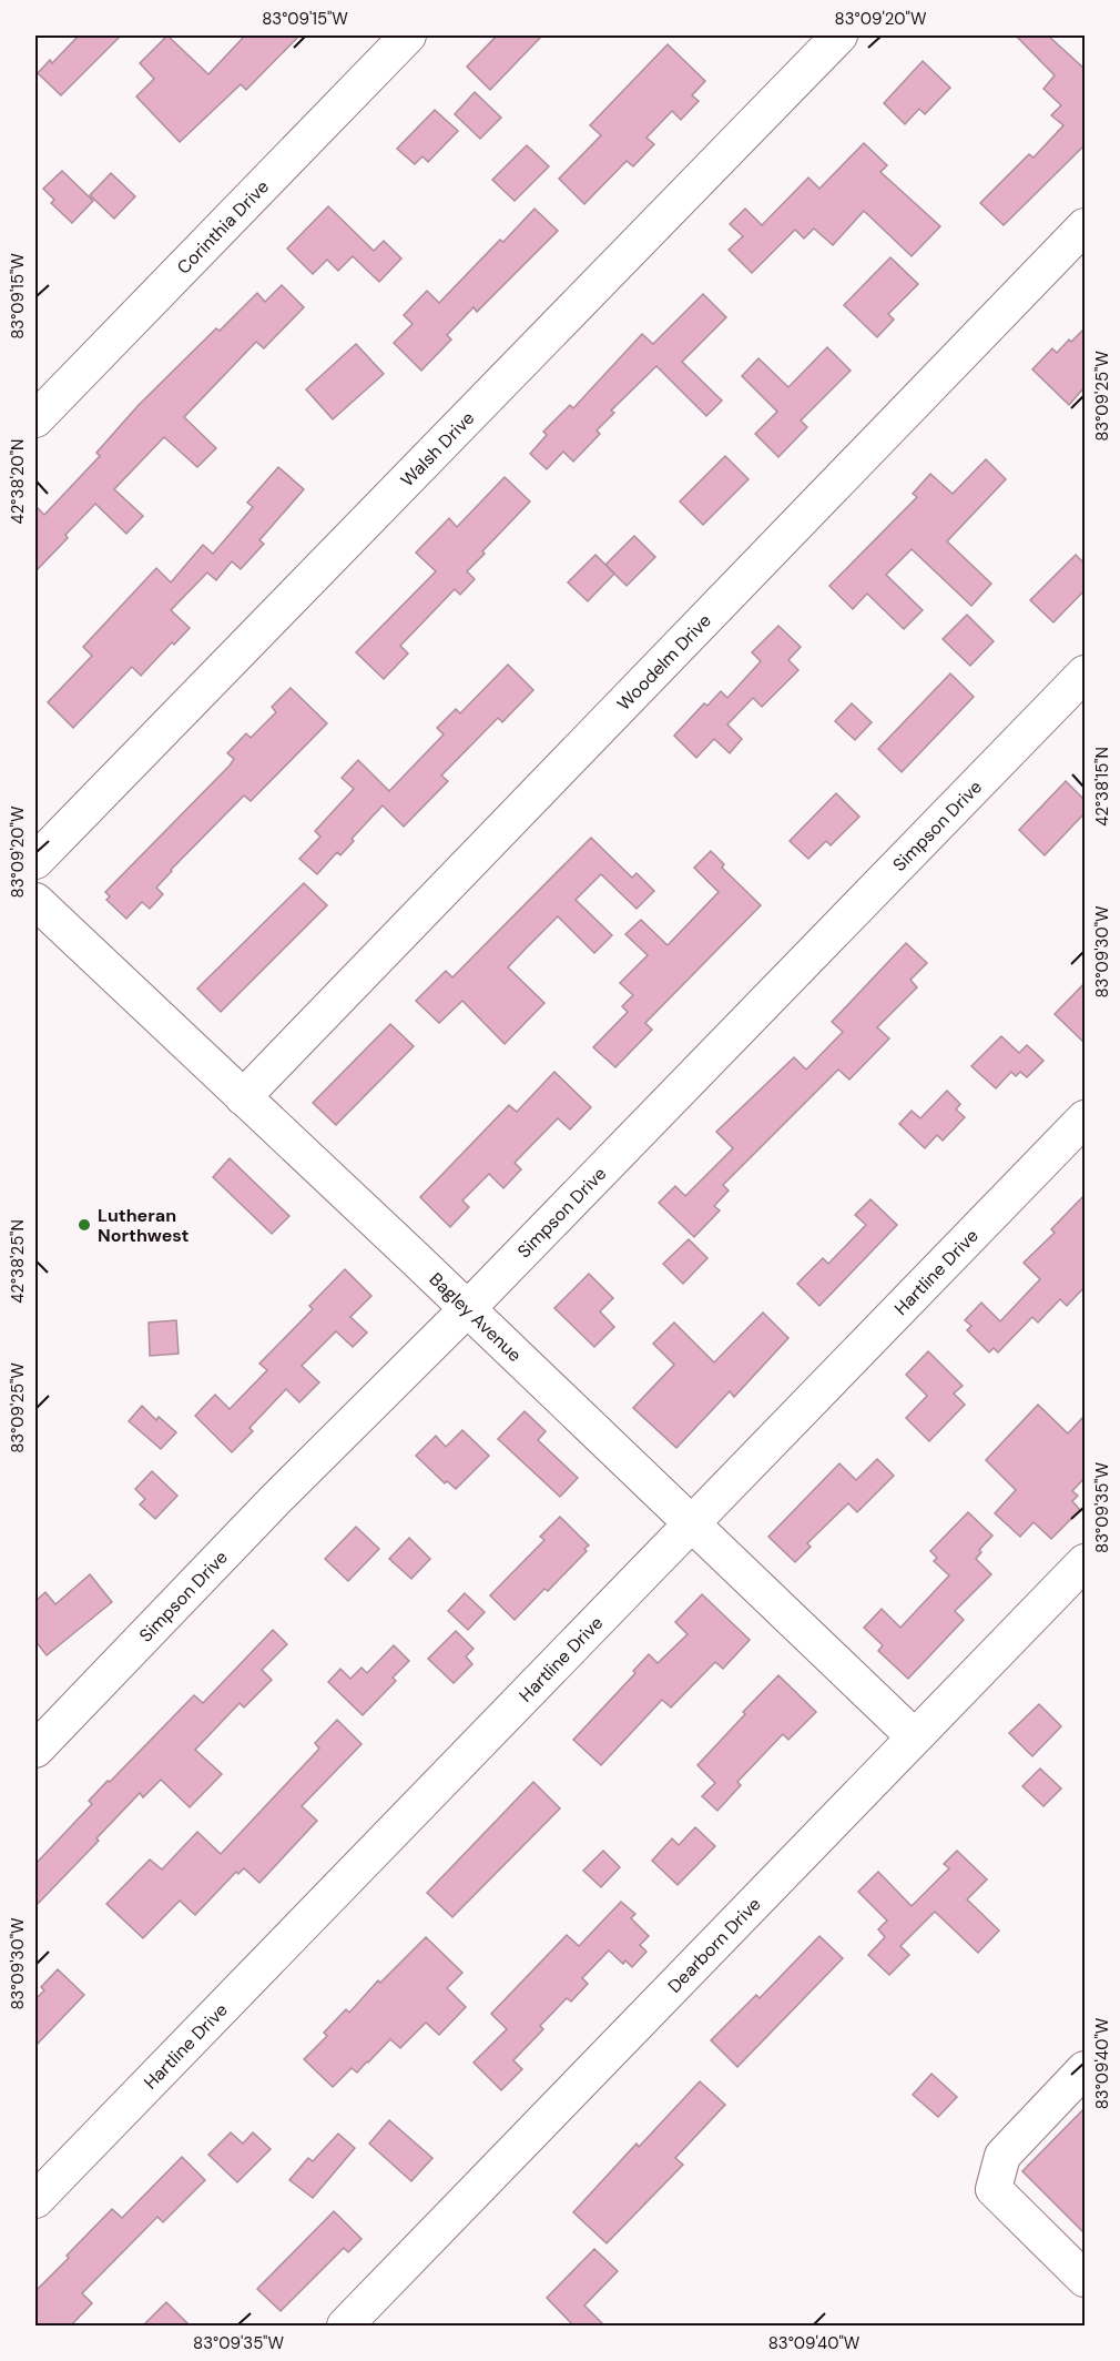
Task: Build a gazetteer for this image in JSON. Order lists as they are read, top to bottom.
{
  "streets": {
    "street": [
      "Corinthia Drive",
      "Walsh Drive",
      "Woodelm Drive",
      "Simpson Drive",
      "Hartline Drive",
      "Bagley Avenue",
      "Dearborn Drive"
    ]
  },
  "crossings": [
    ["Woodelm Drive", "Bagley Avenue"],
    ["Simpson Drive", "Bagley Avenue"],
    ["Hartline Drive", "Bagley Avenue"],
    ["Bagley Avenue", "Dearborn Drive"]
  ],
  "places": ["Lutheran Northwest"],
  "coordinates": [
    "83°09'15\"W",
    "83°09'20\"W",
    "83°09'25\"W",
    "42°38'20\"N",
    "42°38'15\"N",
    "83°09'30\"W",
    "42°38'25\"N",
    "83°09'35\"W",
    "83°09'40\"W"
  ]
}
